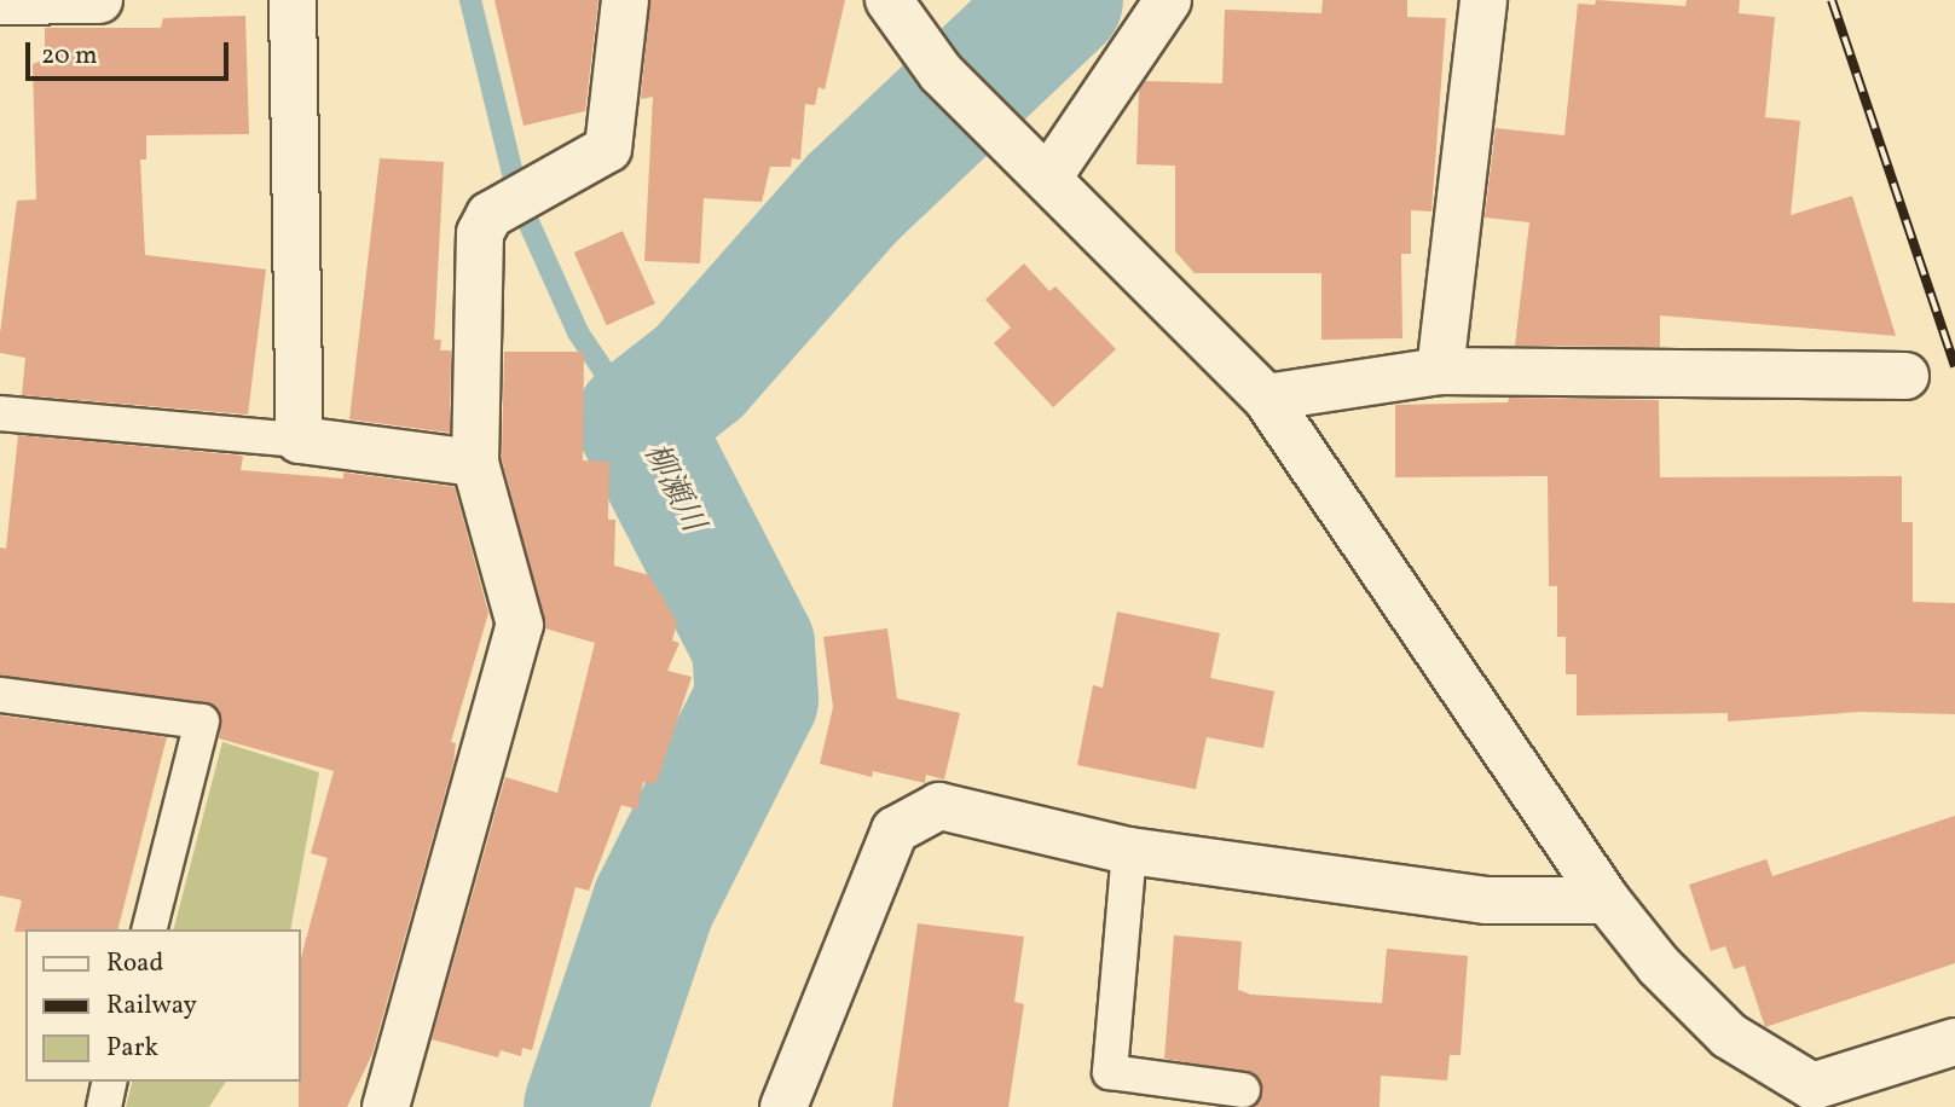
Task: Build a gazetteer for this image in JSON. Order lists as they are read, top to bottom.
{
  "water": ["柳瀬川"],
  "legend": ["Road", "Railway", "Park"],
  "scale_bar": "20 m"
}
